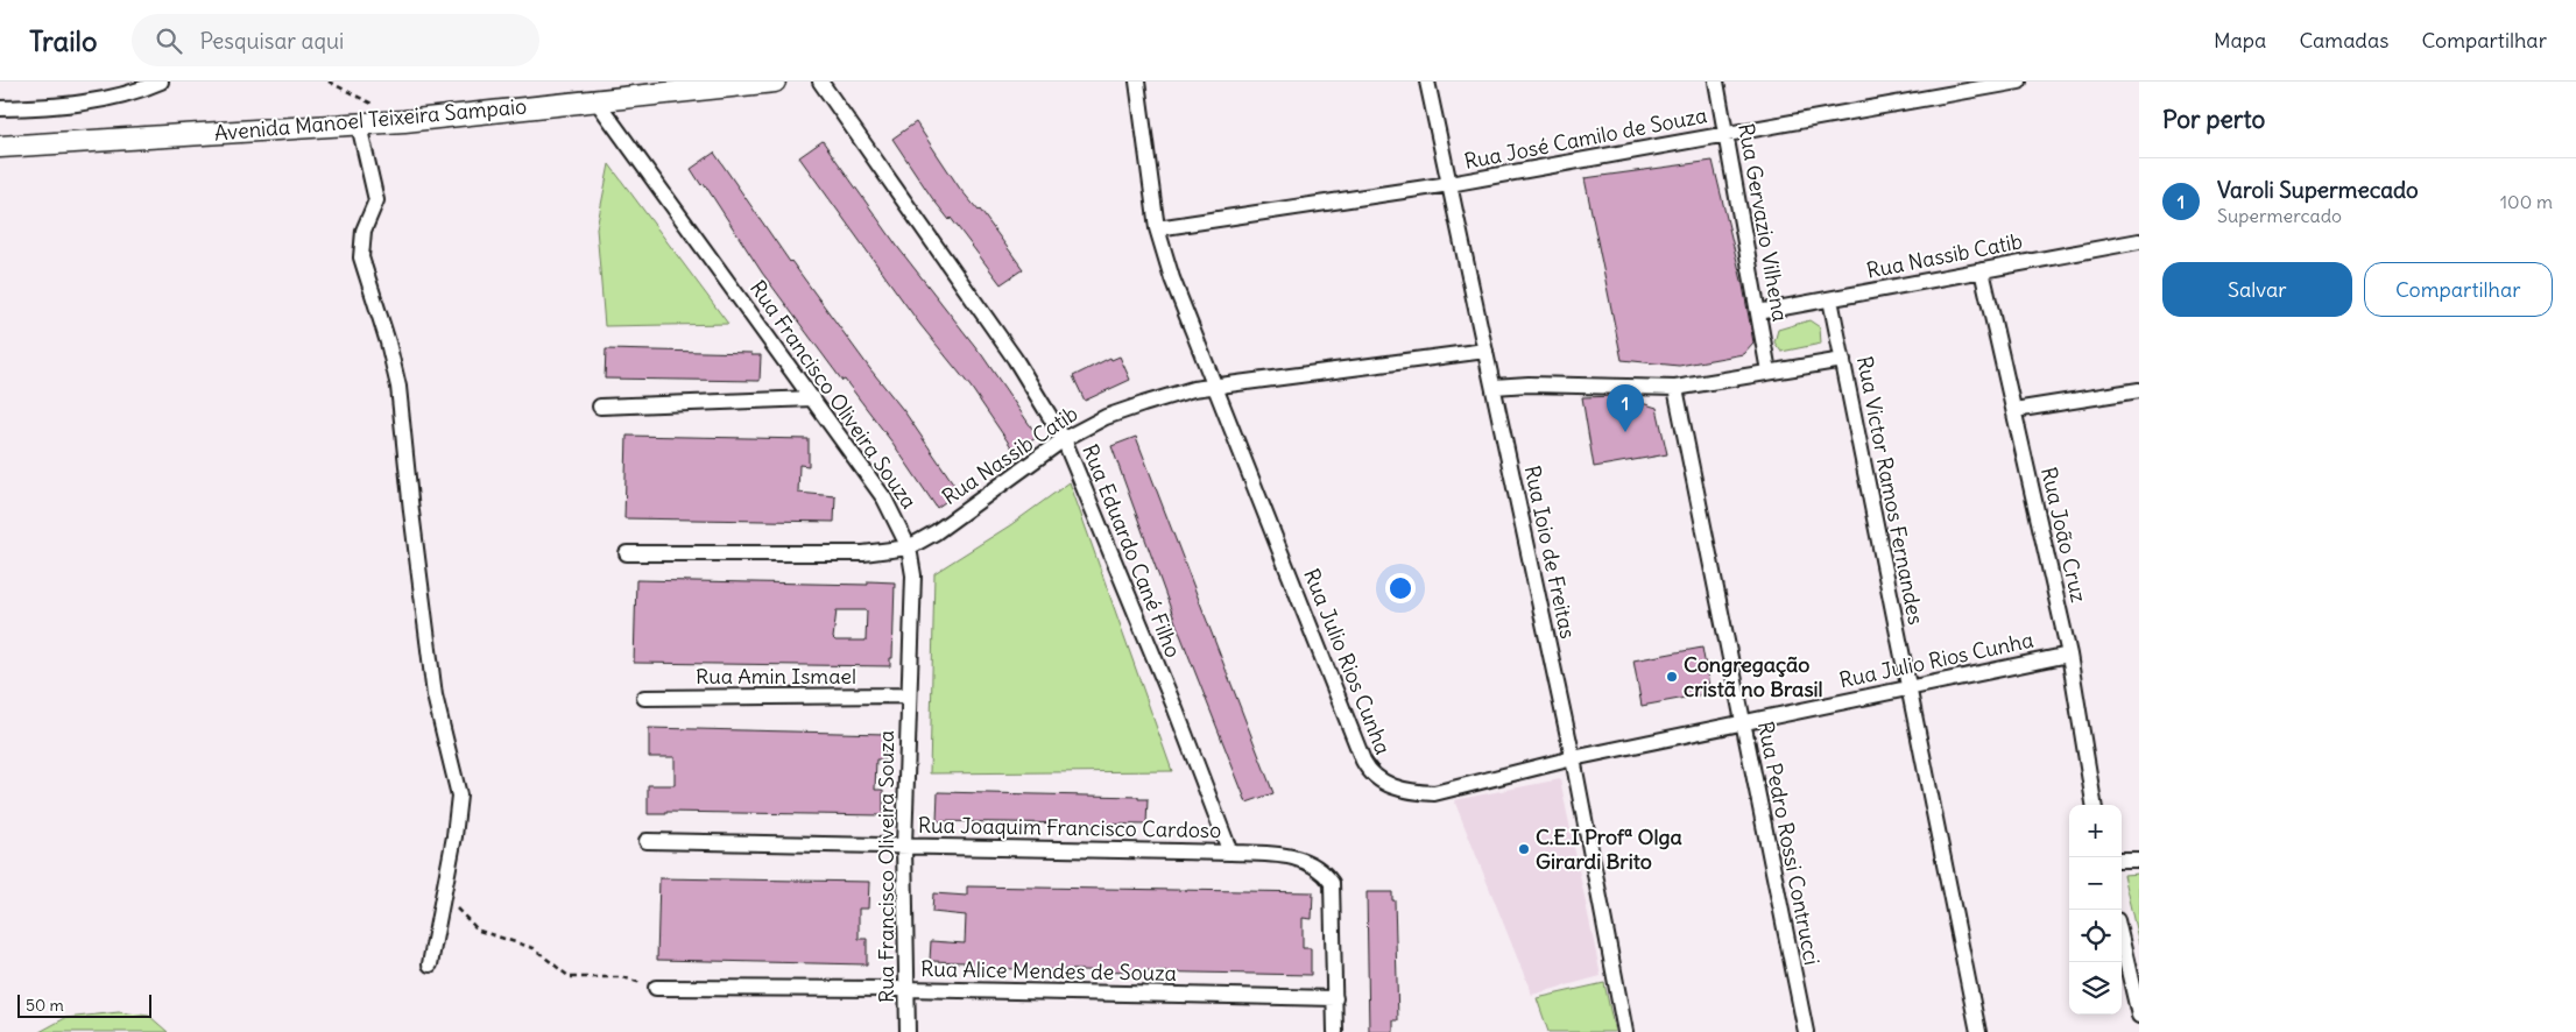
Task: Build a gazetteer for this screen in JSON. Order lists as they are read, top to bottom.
{
  "streets": {
    "street": [
      "Avenida Manoel Teixeira Sampaio",
      "Rua José Camilo de Souza",
      "Rua Gervazio Vilhena",
      "Rua Nassib Catib",
      "Rua Francisco Oliveira Souza",
      "Rua Victor Ramos Fernandes",
      "Rua João Cruz",
      "Rua Eduardo Cané Filho",
      "Rua Ioio de Freitas",
      "Rua Julio Rios Cunha",
      "Rua Amin Ismael",
      "Rua Joaquim Francisco Cardoso",
      "Rua Pedro Rossi Contrucci",
      "Rua Alice Mendes de Souza"
    ]
  },
  "crossings": [
    ["Avenida Manoel Teixeira Sampaio", "Rua Francisco Oliveira Souza"],
    ["Rua José Camilo de Souza", "Rua Gervazio Vilhena"],
    ["Rua José Camilo de Souza", "Rua Ioio de Freitas"],
    ["Rua José Camilo de Souza", "Rua Julio Rios Cunha"],
    ["Rua Gervazio Vilhena", "Rua Nassib Catib"],
    ["Rua Nassib Catib", "Rua Francisco Oliveira Souza"],
    ["Rua Nassib Catib", "Rua Victor Ramos Fernandes"],
    ["Rua Nassib Catib", "Rua João Cruz"],
    ["Rua Nassib Catib", "Rua Eduardo Cané Filho"],
    ["Rua Nassib Catib", "Rua Ioio de Freitas"],
    ["Rua Nassib Catib", "Rua Julio Rios Cunha"],
    ["Rua Francisco Oliveira Souza", "Rua Amin Ismael"],
    ["Rua Francisco Oliveira Souza", "Rua Joaquim Francisco Cardoso"],
    ["Rua Francisco Oliveira Souza", "Rua Alice Mendes de Souza"],
    ["Rua Victor Ramos Fernandes", "Rua Julio Rios Cunha"],
    ["Rua João Cruz", "Rua Julio Rios Cunha"],
    ["Rua Eduardo Cané Filho", "Rua Joaquim Francisco Cardoso"],
    ["Rua Ioio de Freitas", "Rua Julio Rios Cunha"],
    ["Rua Julio Rios Cunha", "Rua Pedro Rossi Contrucci"],
    ["Rua Joaquim Francisco Cardoso", "Rua Alice Mendes de Souza"]
  ],
  "places": ["Congregação cristã no Brasil", "C.E.I Profª Olga Girardi Brito"],
  "scale_bar": "50 m",
  "page": {
    "header": "Trailo",
    "search": "Pesquisar aqui",
    "nav": ["Mapa", "Camadas", "Compartilhar"],
    "heading": "Por perto",
    "list": [
      {
        "mark": "1",
        "name": "Varoli Supermecado",
        "note": "Supermercado",
        "value": "100 m"
      }
    ],
    "buttons": ["Salvar", "Compartilhar"],
    "pins": "1",
    "map_buttons": ["+", "−"],
    "scale": "50 m"
  }
}
